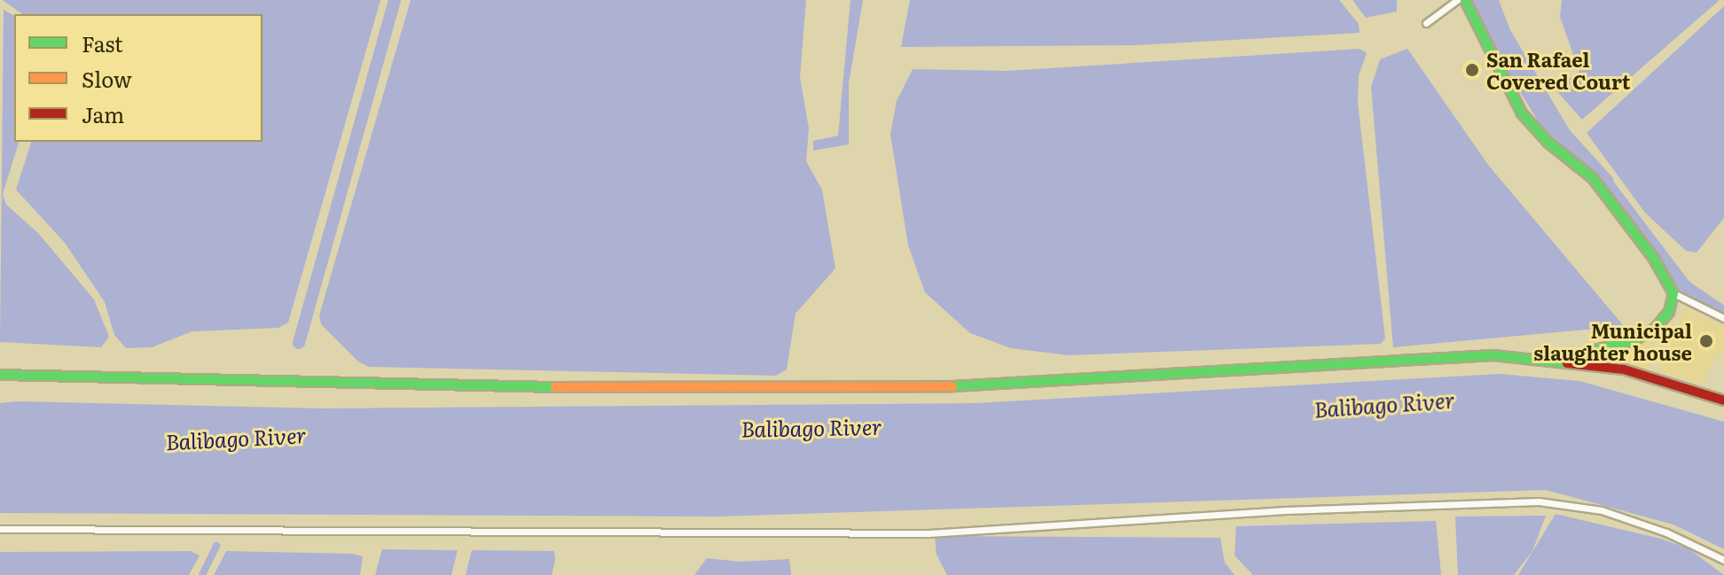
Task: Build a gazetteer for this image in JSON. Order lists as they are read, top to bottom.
{
  "water": ["Balibago River"],
  "places": ["San Rafael Covered Court", "Municipal slaughter house"],
  "legend": ["Fast", "Slow", "Jam"]
}
